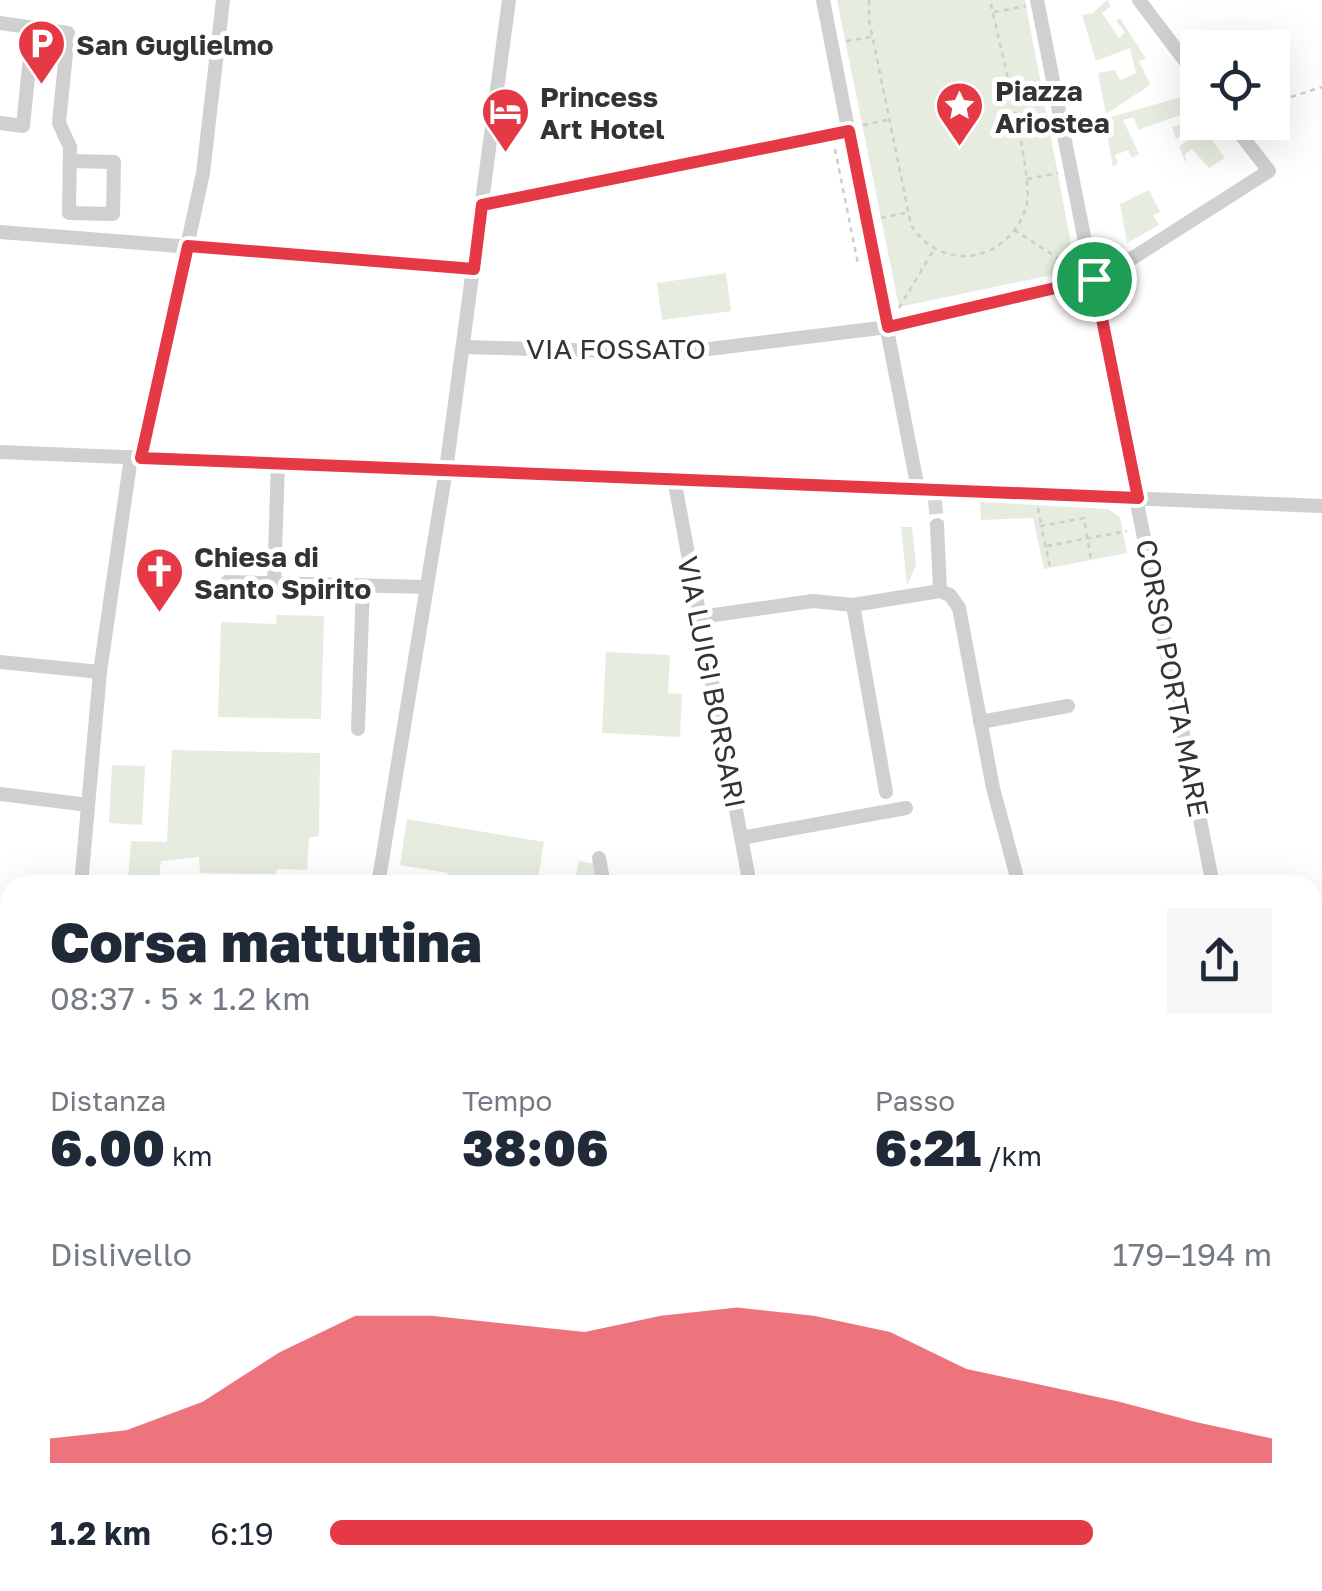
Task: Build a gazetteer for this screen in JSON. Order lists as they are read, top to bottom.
{
  "streets": {
    "street": ["VIA FOSSATO", "CORSO PORTA MARE", "VIA LUIGI BORSARI"]
  },
  "places": {
    "parking": ["San Guglielmo"],
    "place": ["Piazza Ariostea"],
    "hotel": ["Princess Art Hotel"],
    "church": ["Chiesa di Santo Spirito"]
  },
  "page": {
    "heading": ["Corsa mattutina", "08:37 · 5 × 1.2 km"],
    "stats": [
      ["Distanza", "6.00 km"],
      ["Tempo", "38:06"],
      ["Passo", "6:21 /km"]
    ],
    "chart": ["Dislivello", "179–194 m"],
    "list": [
      {
        "name": "1.2 km",
        "note": "6:19"
      }
    ]
  }
}
